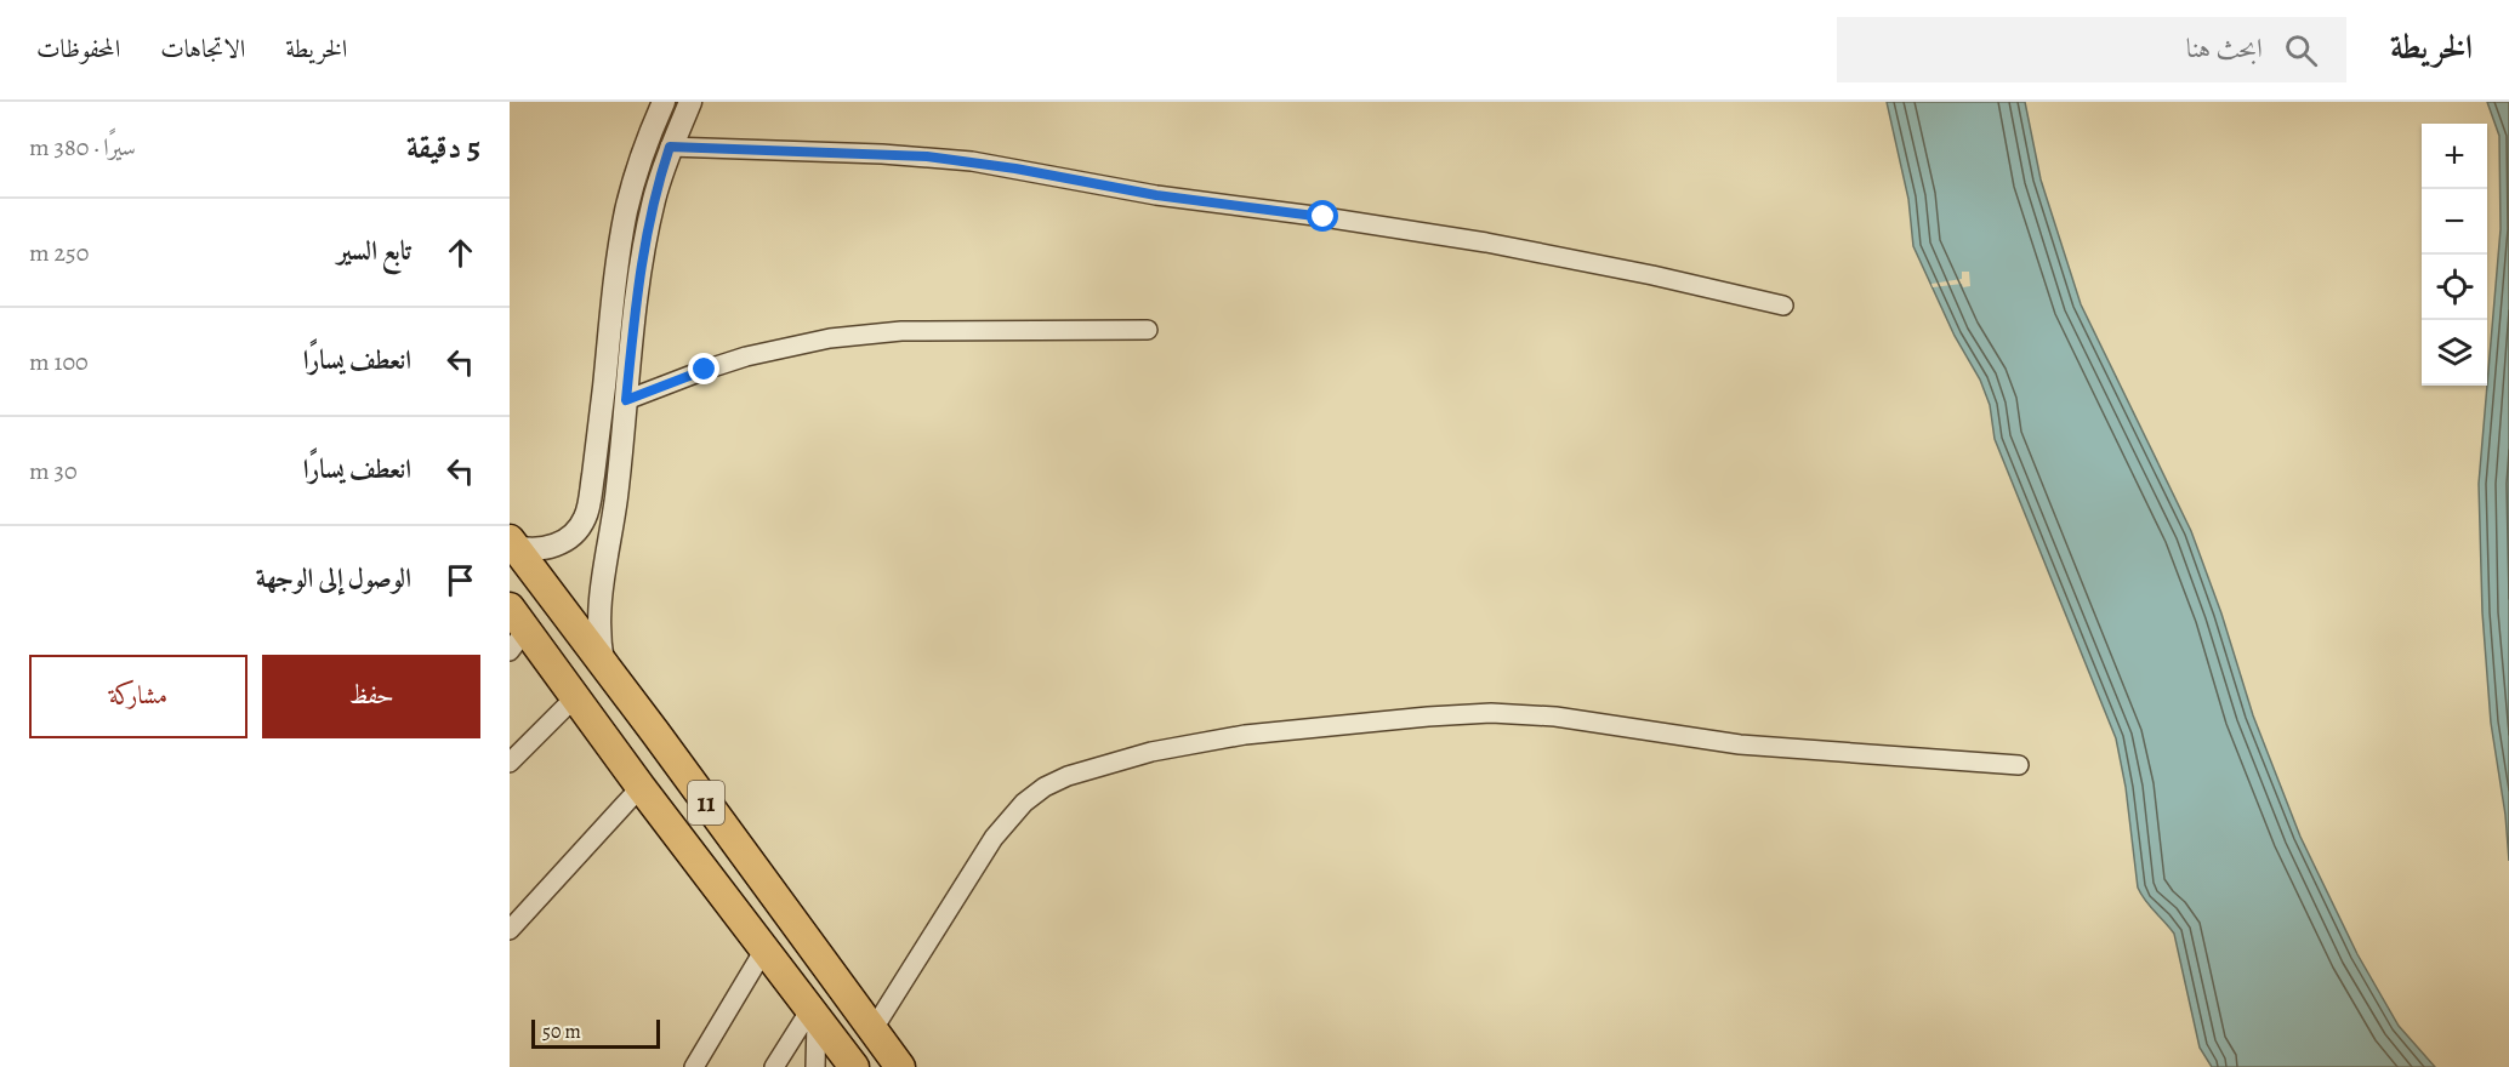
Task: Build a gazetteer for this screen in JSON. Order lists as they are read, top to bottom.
{
  "streets": {
    "highway": ["11"]
  },
  "scale_bar": "50 m",
  "page": {
    "header": "الخريطة",
    "search": "ابحث هنا",
    "nav": ["الخريطة", "الاتجاهات", "المحفوظات"],
    "heading": ["5 دقيقة", "سيرًا · 380 m"],
    "map_buttons": ["+", "−"],
    "list": [
      ["تابع السير", "250 m"],
      ["انعطف يسارًا", "100 m"],
      ["انعطف يسارًا", "30 m"],
      "الوصول إلى الوجهة"
    ],
    "buttons": ["حفظ", "مشاركة"],
    "scale": "50 m"
  }
}
